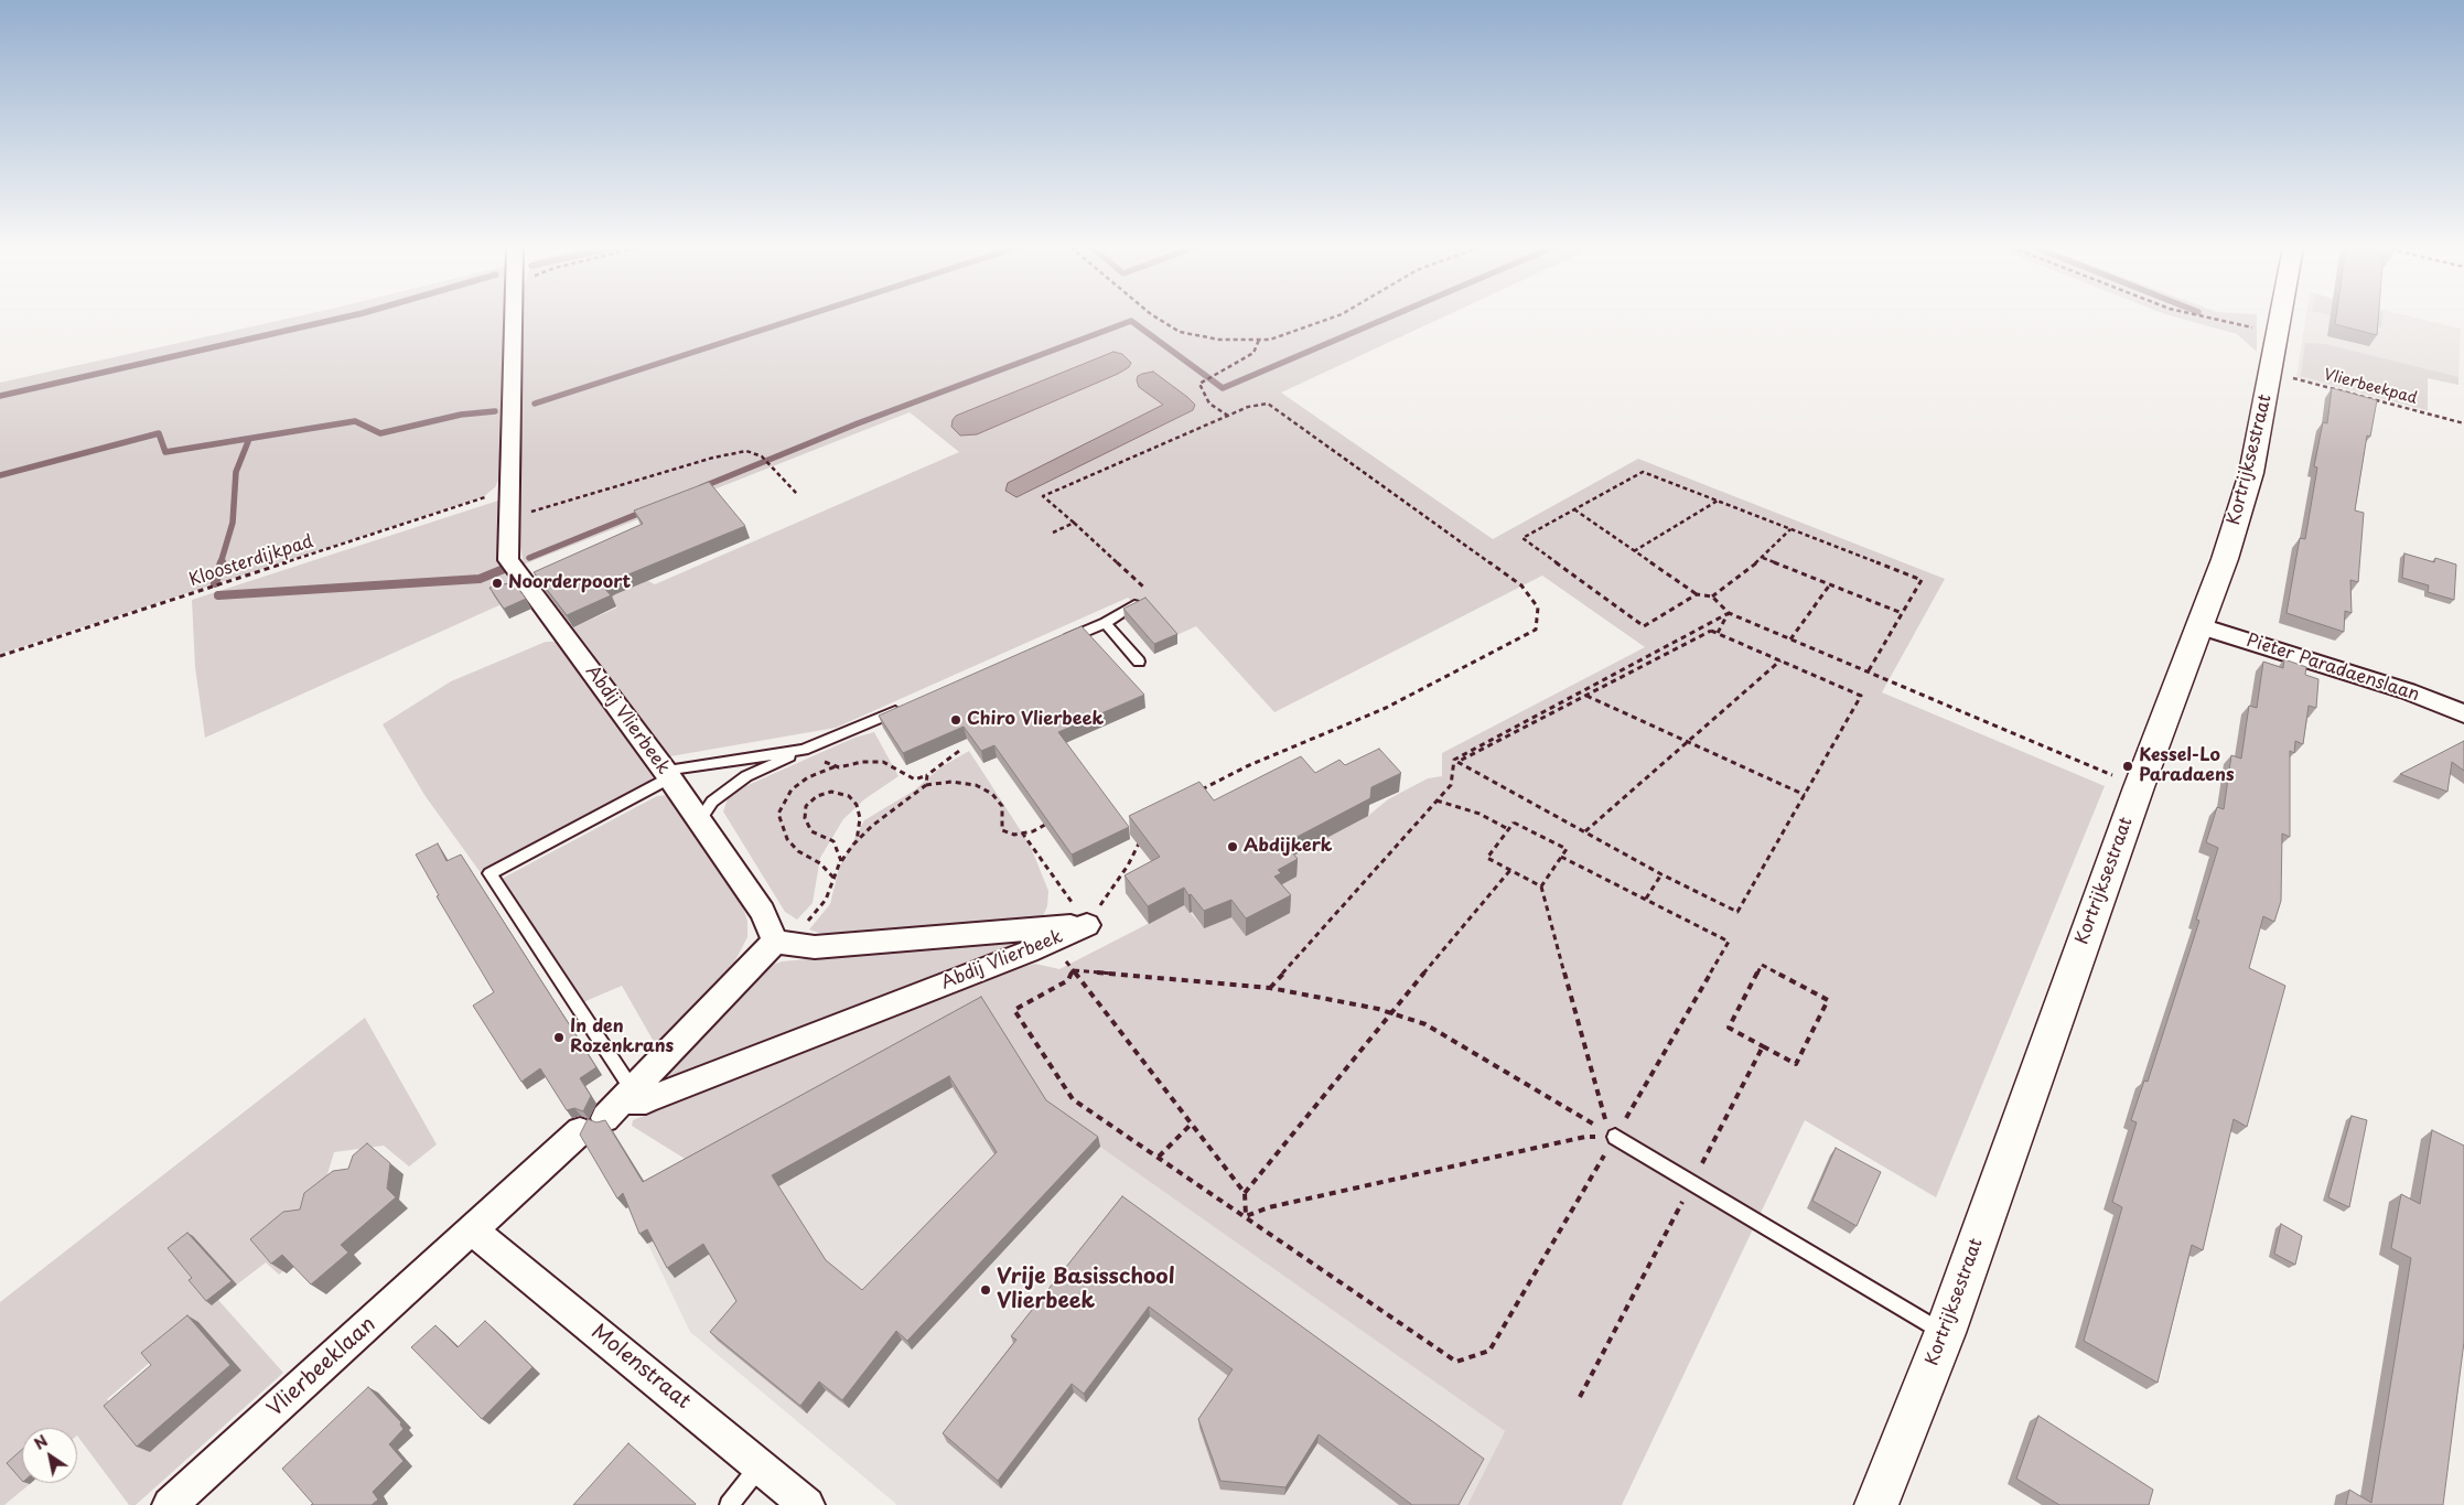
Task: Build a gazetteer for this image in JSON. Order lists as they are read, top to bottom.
{
  "streets": {
    "street": [
      "Kortrijksestraat",
      "Pieter Paradaenslaan",
      "Abdij Vlierbeek",
      "Vlierbeeklaan",
      "Molenstraat"
    ],
    "path": ["Vlierbeekpad", "Kloosterdijkpad"]
  },
  "crossings": [
    ["Vlierbeekpad", "Kortrijksestraat"],
    ["Kortrijksestraat", "Pieter Paradaenslaan"],
    ["Vlierbeeklaan", "Molenstraat"]
  ],
  "places": [
    "Noorderpoort",
    "Chiro Vlierbeek",
    "Kessel-Lo Paradaens",
    "Abdijkerk",
    "In den Rozenkrans",
    "Vrije Basisschool Vlierbeek"
  ],
  "north": "top left"
}
